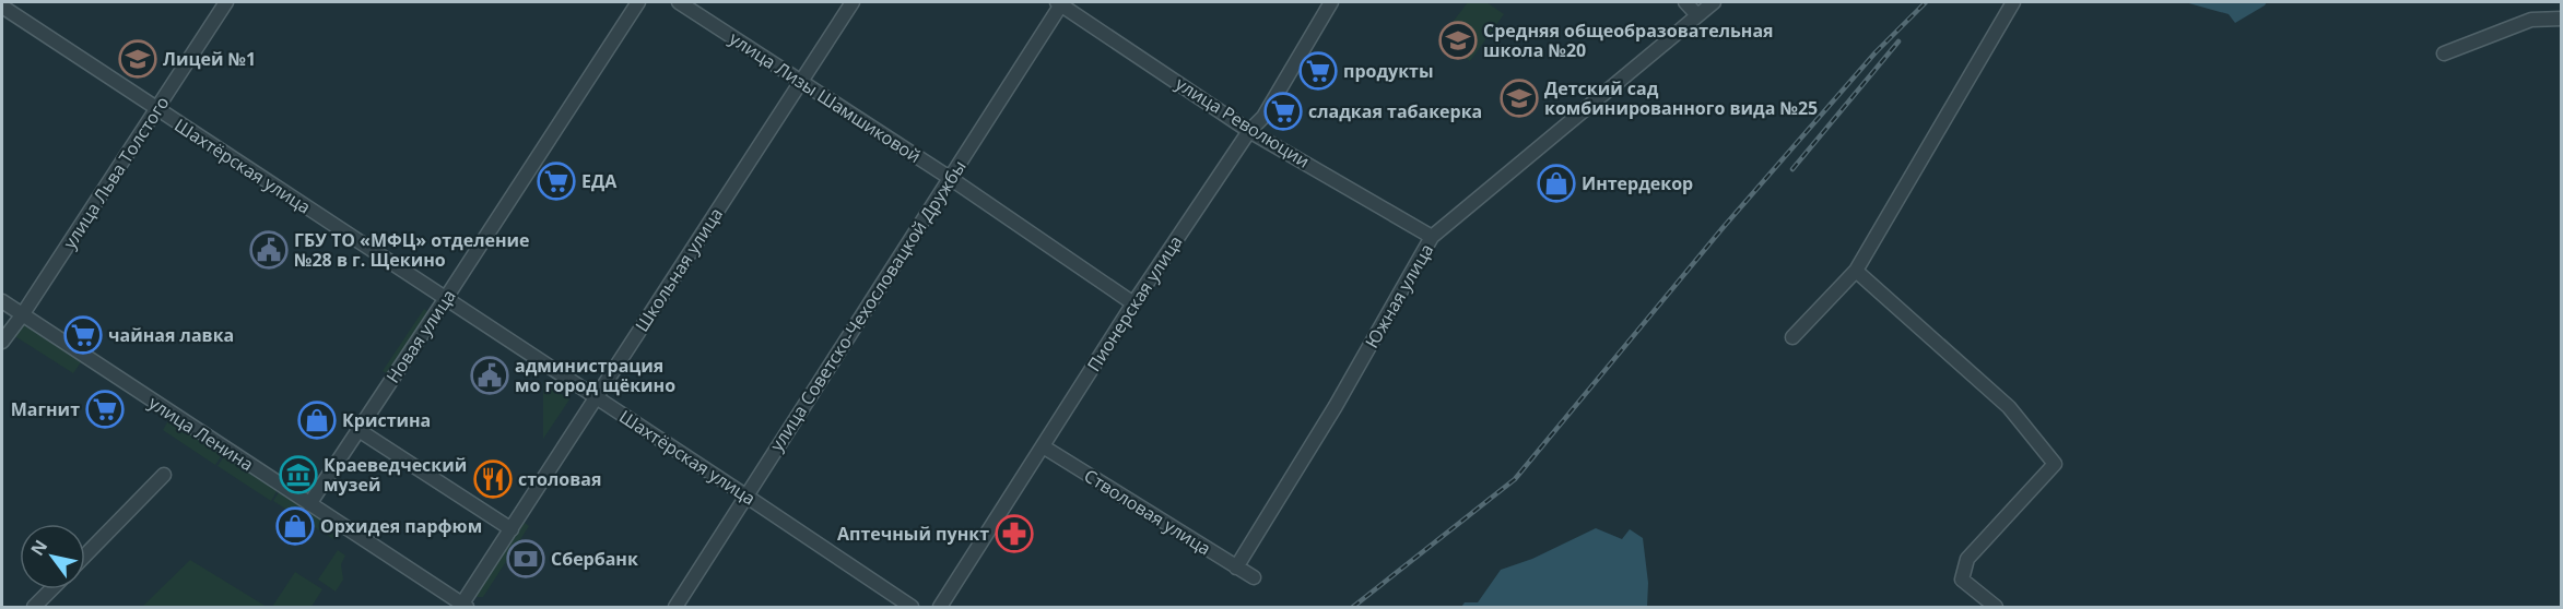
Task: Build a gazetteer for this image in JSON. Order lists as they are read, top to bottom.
{
  "streets": {
    "street": [
      "улица Лизы Шамшиковой",
      "улица Революции",
      "Шахтёрская улица",
      "улица Льва Толстого",
      "Школьная улица",
      "Южная улица",
      "Пионерская улица",
      "улица Советско-Чехословацкой Дружбы",
      "Новая улица",
      "улица Ленина",
      "Стволовая улица"
    ]
  },
  "crossings": [
    ["улица Лизы Шамшиковой", "Школьная улица"],
    ["улица Лизы Шамшиковой", "Пионерская улица"],
    ["улица Лизы Шамшиковой", "улица Советско-Чехословацкой Дружбы"],
    ["улица Революции", "Южная улица"],
    ["улица Революции", "Пионерская улица"],
    ["улица Революции", "улица Советско-Чехословацкой Дружбы"],
    ["Шахтёрская улица", "улица Льва Толстого"],
    ["Шахтёрская улица", "Школьная улица"],
    ["Шахтёрская улица", "улица Советско-Чехословацкой Дружбы"],
    ["Шахтёрская улица", "Новая улица"],
    ["улица Льва Толстого", "улица Ленина"],
    ["Школьная улица", "улица Ленина"],
    ["Южная улица", "Стволовая улица"],
    ["Пионерская улица", "Стволовая улица"],
    ["Новая улица", "улица Ленина"]
  ],
  "places": {
    "school or university": ["Средняя общеобразовательная школа №20", "Лицей №1", "Детский сад комбинированного вида №25"],
    "supermarket": [
      "продукты",
      "сладкая табакерка",
      "ЕДА",
      "чайная лавка",
      "Магнит"
    ],
    "shop": ["Интердекор", "Кристина", "Орхидея парфюм"],
    "public building": ["ГБУ ТО «МФЦ» отделение №28 в г. Щекино", "администрация мо город щёкино"],
    "museum": ["Краеведческий музей"],
    "restaurant": ["столовая"],
    "pharmacy": ["Аптечный пункт"],
    "bank": ["Сбербанк"]
  },
  "north": "top left"
}
